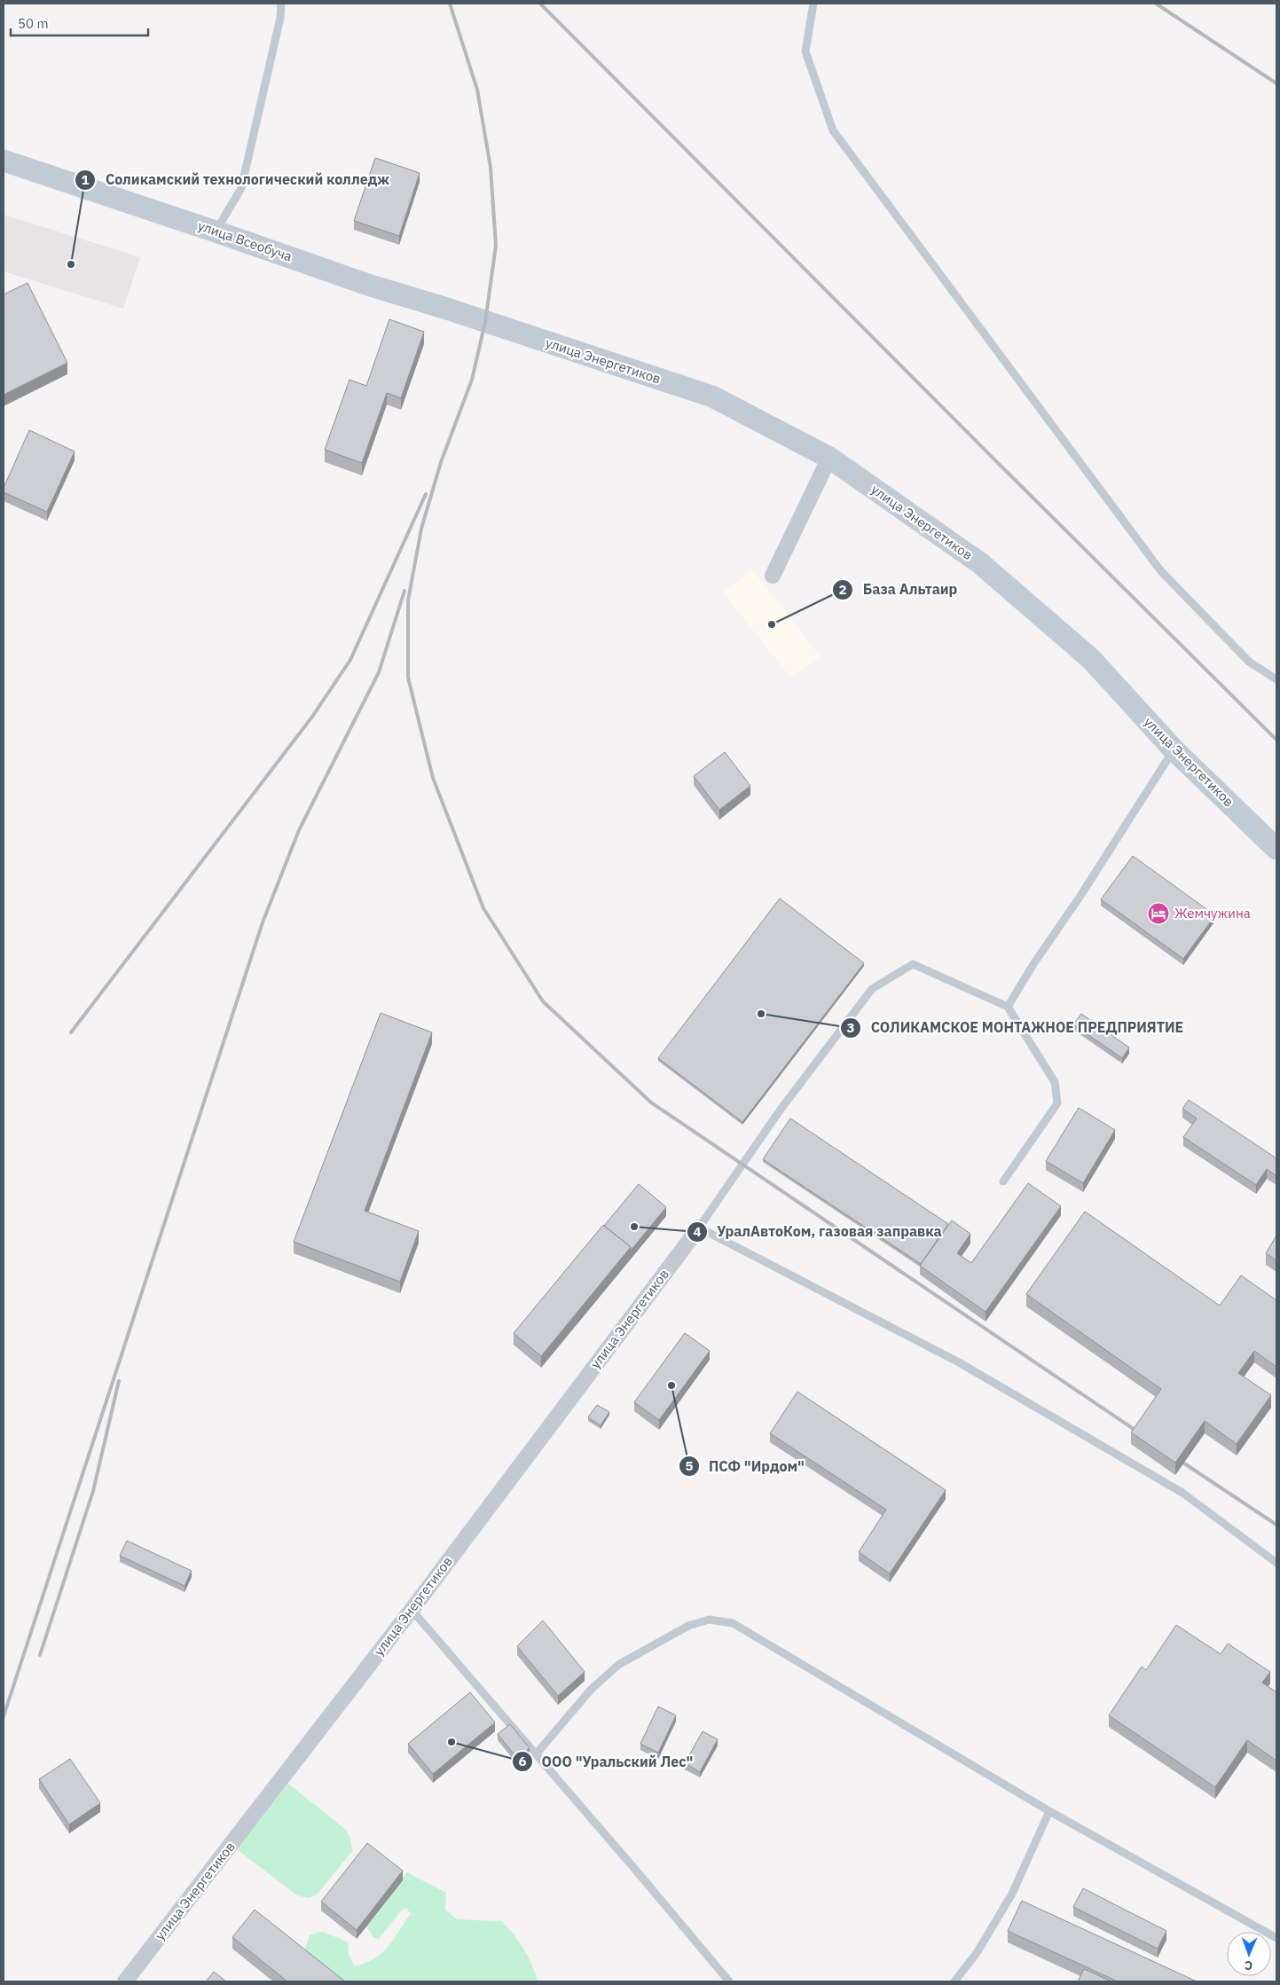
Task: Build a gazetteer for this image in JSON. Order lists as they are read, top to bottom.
{
  "streets": {
    "street": ["улица Всеобуча", "улица Энергетиков"]
  },
  "crossings": [
    ["улица Всеобуча", "улица Энергетиков"]
  ],
  "places": {
    "other": [
      "Соликамский технологический колледж",
      "База Альтаир",
      "СОЛИКАМСКОЕ МОНТАЖНОЕ ПРЕДПРИЯТИЕ",
      "УралАвтоКом, газовая заправка",
      "ПСФ \"Ирдом\"",
      "ООО \"Уральский Лес\""
    ],
    "hotel": ["Жемчужина"]
  },
  "scale_bar": "50 m",
  "north": "bottom"
}
